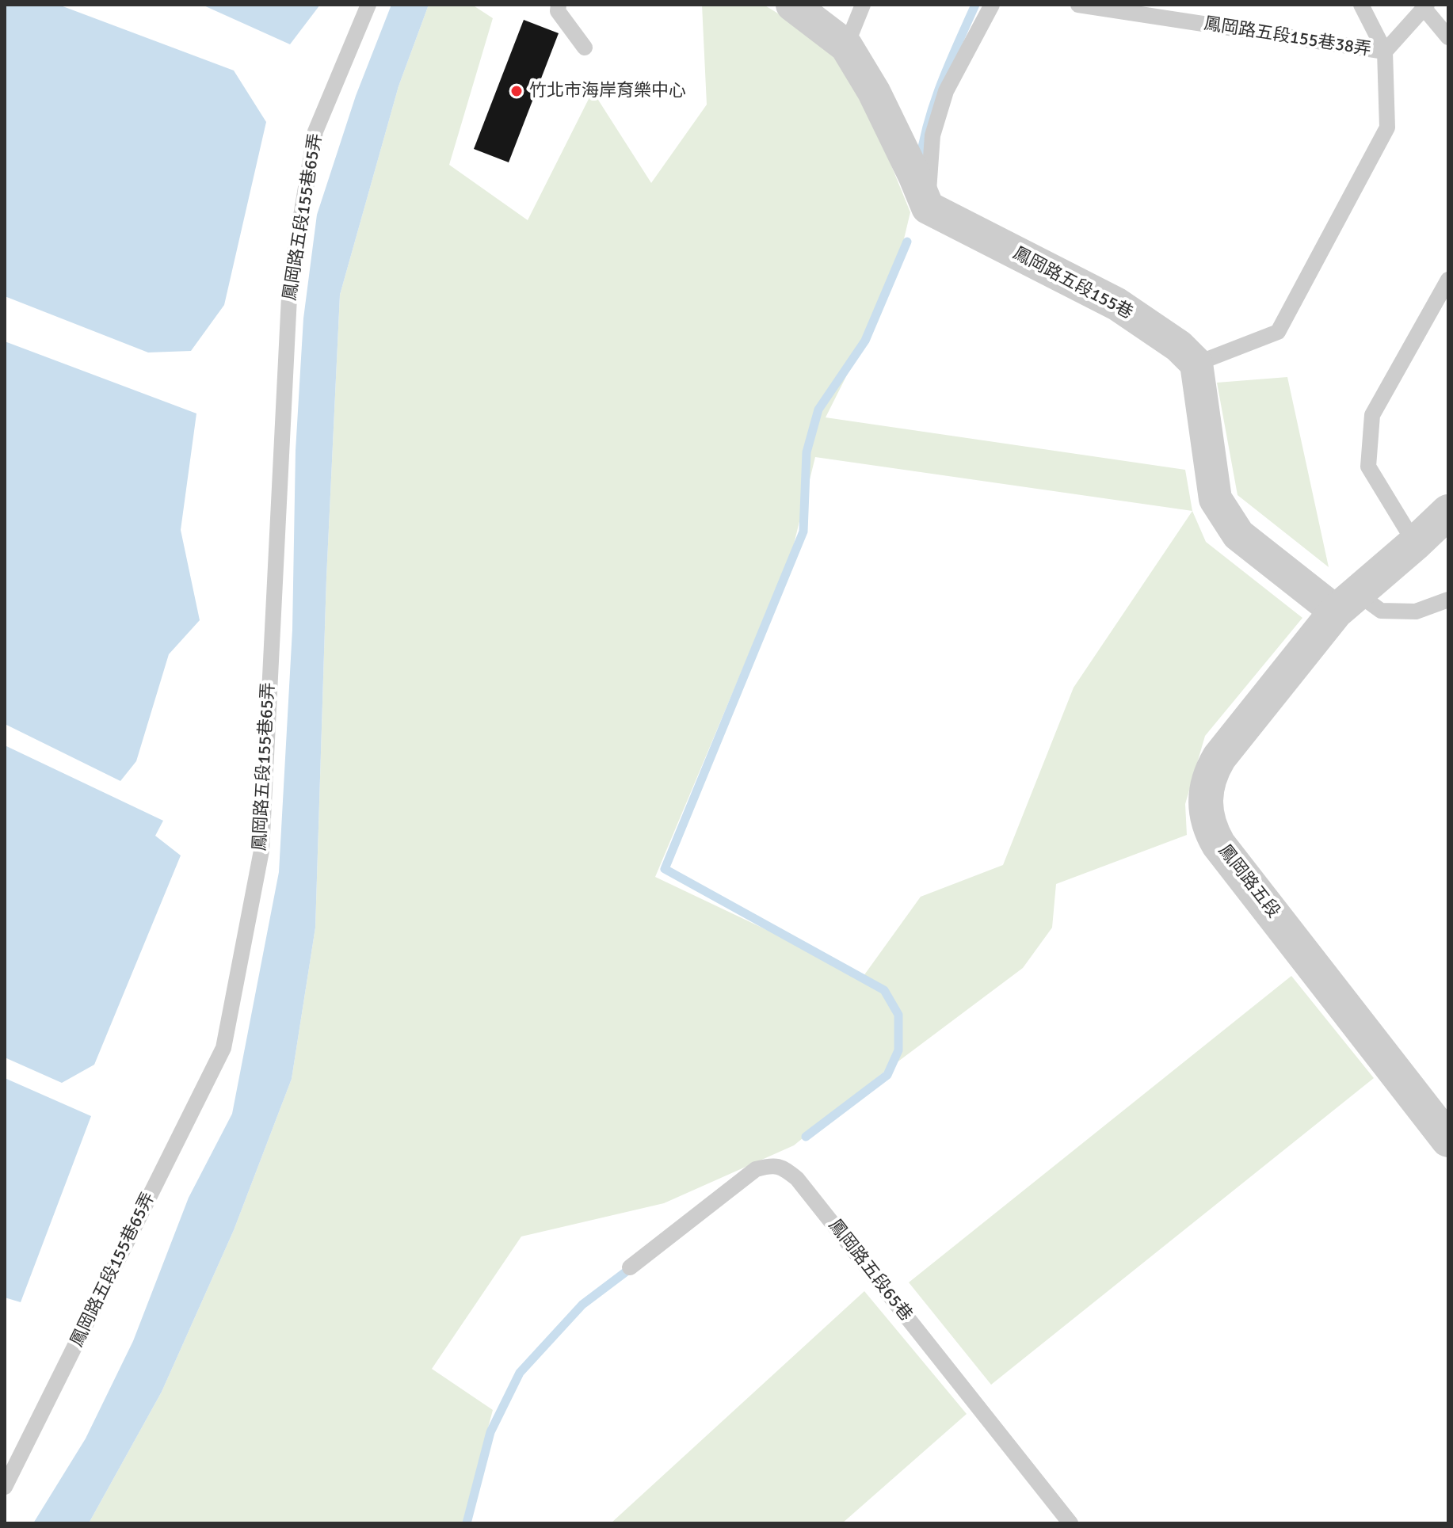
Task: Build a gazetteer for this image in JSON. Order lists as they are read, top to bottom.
{
  "streets": {
    "street": ["鳳岡路五段155巷", "鳳岡路五段"],
    "lane": ["鳳岡路五段155巷38弄", "鳳岡路五段155巷65弄", "鳳岡路五段65巷"]
  },
  "places": ["竹北市海岸育樂中心"]
}
